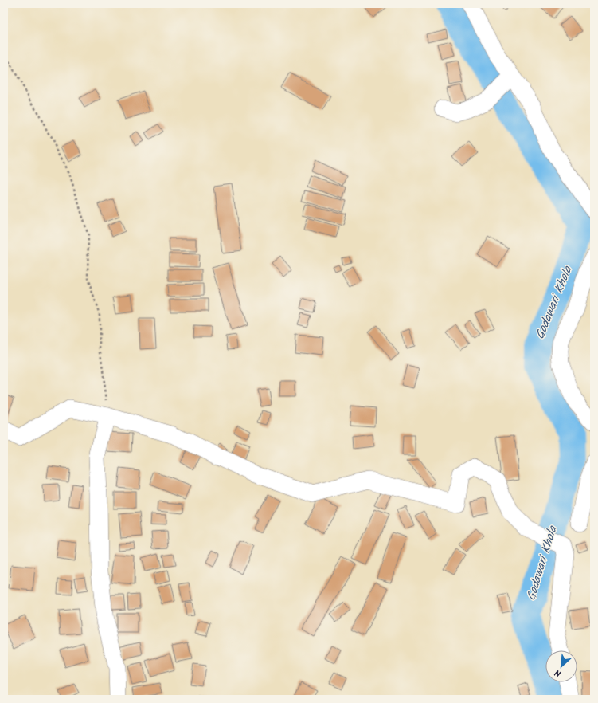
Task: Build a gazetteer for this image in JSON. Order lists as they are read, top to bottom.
{
  "water": ["Godawari Khola"],
  "north": "bottom left"
}
